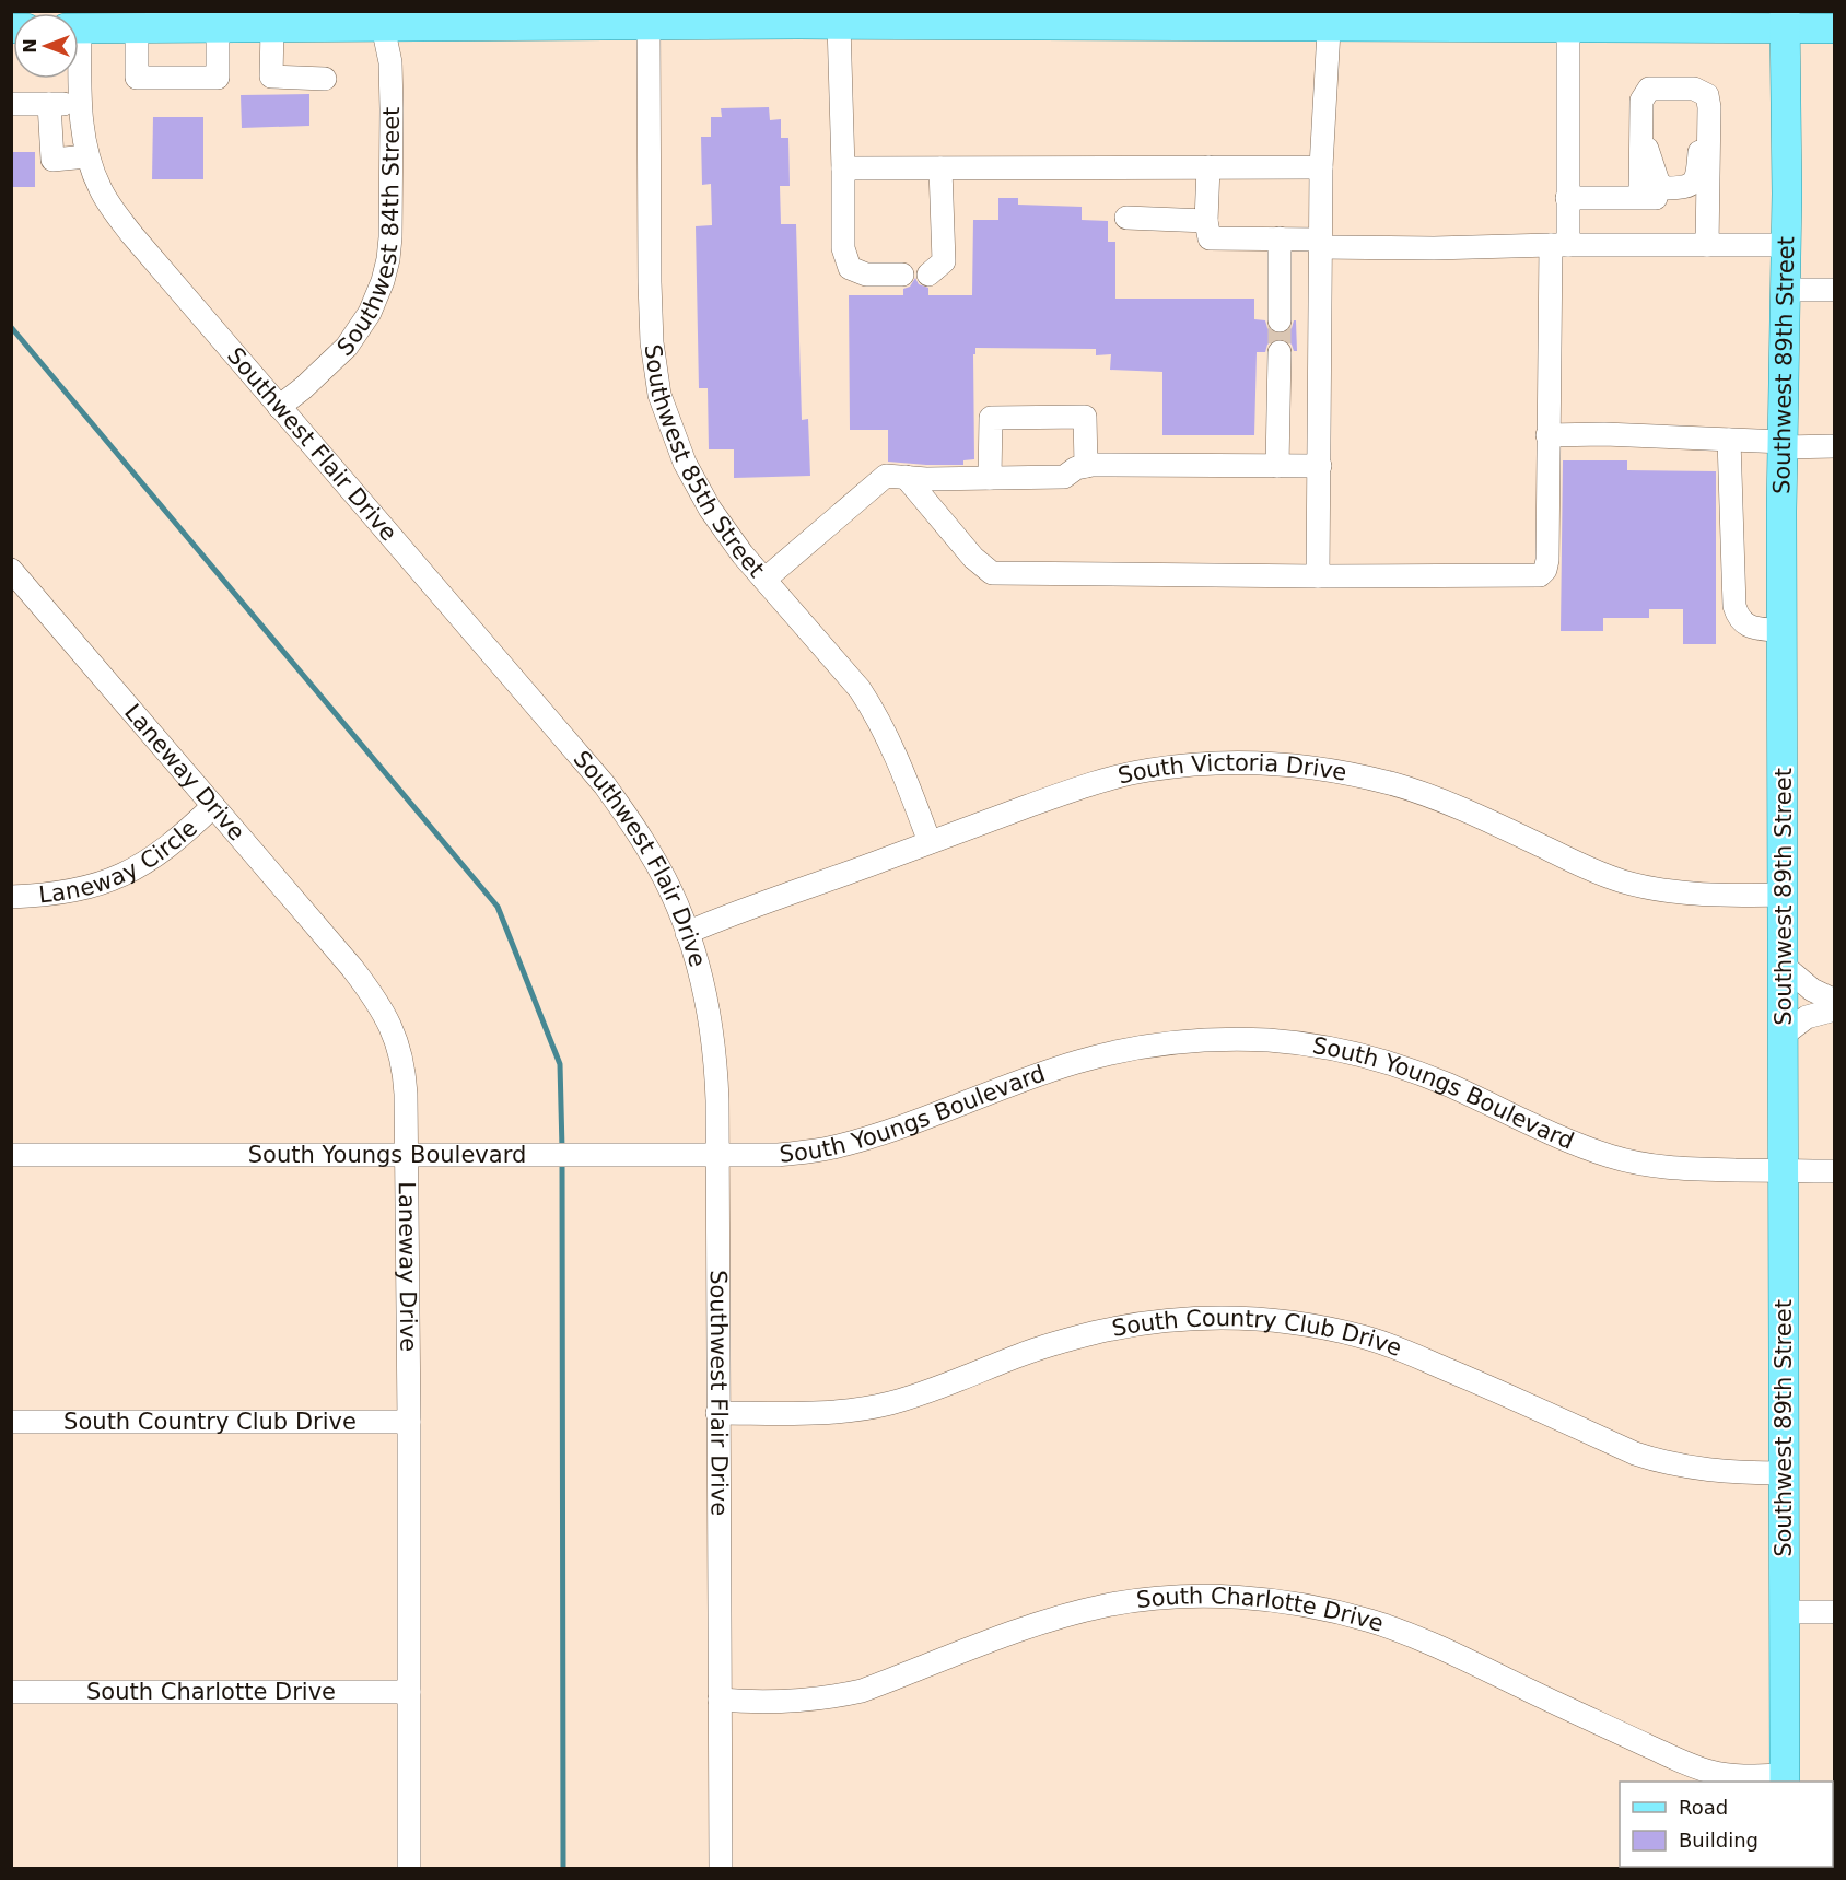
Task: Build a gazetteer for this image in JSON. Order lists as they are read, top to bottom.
{
  "streets": {
    "main road": ["Southwest 89th Street"],
    "street": [
      "Southwest 84th Street",
      "Southwest Flair Drive",
      "Southwest 85th Street",
      "Laneway Drive",
      "South Victoria Drive",
      "Laneway Circle",
      "South Youngs Boulevard",
      "South Country Club Drive",
      "South Charlotte Drive"
    ]
  },
  "crossings": [
    ["Southwest 84th Street", "Southwest Flair Drive"],
    ["Southwest 89th Street", "South Victoria Drive"],
    ["Southwest 89th Street", "South Youngs Boulevard"],
    ["Southwest 89th Street", "South Country Club Drive"],
    ["Southwest 89th Street", "South Charlotte Drive"],
    ["Southwest Flair Drive", "South Victoria Drive"],
    ["Southwest Flair Drive", "South Youngs Boulevard"],
    ["Southwest Flair Drive", "South Country Club Drive"],
    ["Southwest Flair Drive", "South Charlotte Drive"],
    ["Southwest 85th Street", "South Victoria Drive"],
    ["Laneway Drive", "Laneway Circle"],
    ["Laneway Drive", "South Youngs Boulevard"],
    ["Laneway Drive", "South Country Club Drive"],
    ["Laneway Drive", "South Charlotte Drive"]
  ],
  "legend": ["Road", "Building"],
  "north": "left"
}
